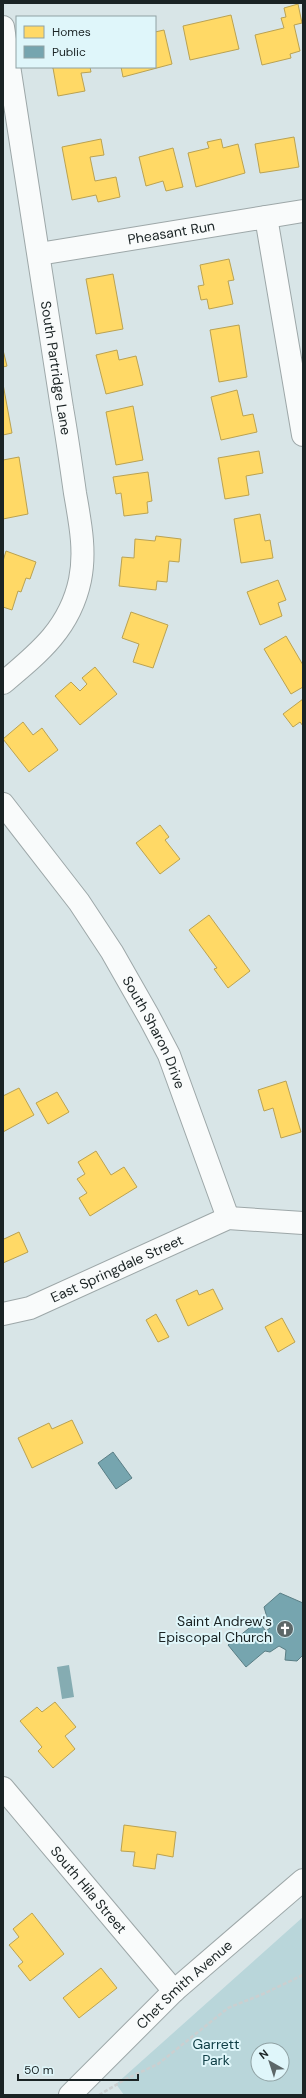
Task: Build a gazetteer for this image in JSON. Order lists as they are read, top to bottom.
{
  "streets": {
    "street": [
      "Pheasant Run",
      "South Partridge Lane",
      "South Sharon Drive",
      "East Springdale Street",
      "South Hila Street",
      "Chet Smith Avenue"
    ]
  },
  "crossings": [
    ["Pheasant Run", "South Partridge Lane"],
    ["South Sharon Drive", "East Springdale Street"],
    ["South Hila Street", "Chet Smith Avenue"]
  ],
  "parks": ["Garrett Park"],
  "places": {
    "church": ["Saint Andrew's Episcopal Church"]
  },
  "legend": ["Homes", "Public"],
  "scale_bar": "50 m",
  "north": "top left"
}
